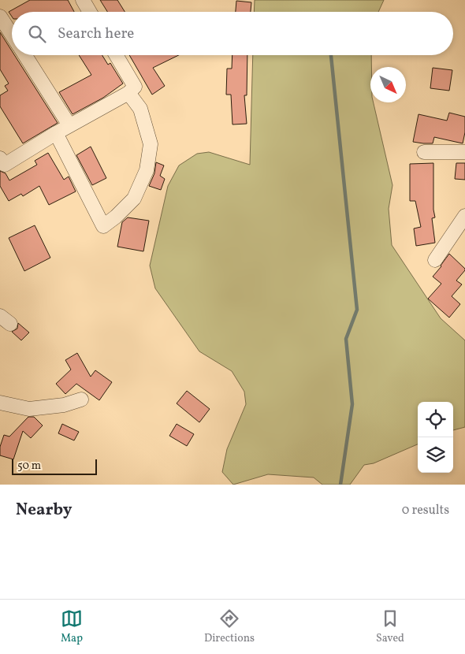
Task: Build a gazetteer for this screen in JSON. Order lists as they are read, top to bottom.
{
  "scale_bar": "50 m",
  "north": "bottom right",
  "page": {
    "search": "Search here",
    "scale": "50 m",
    "heading": ["Nearby", "0 results"],
    "nav": ["Map", "Directions", "Saved"]
  }
}
